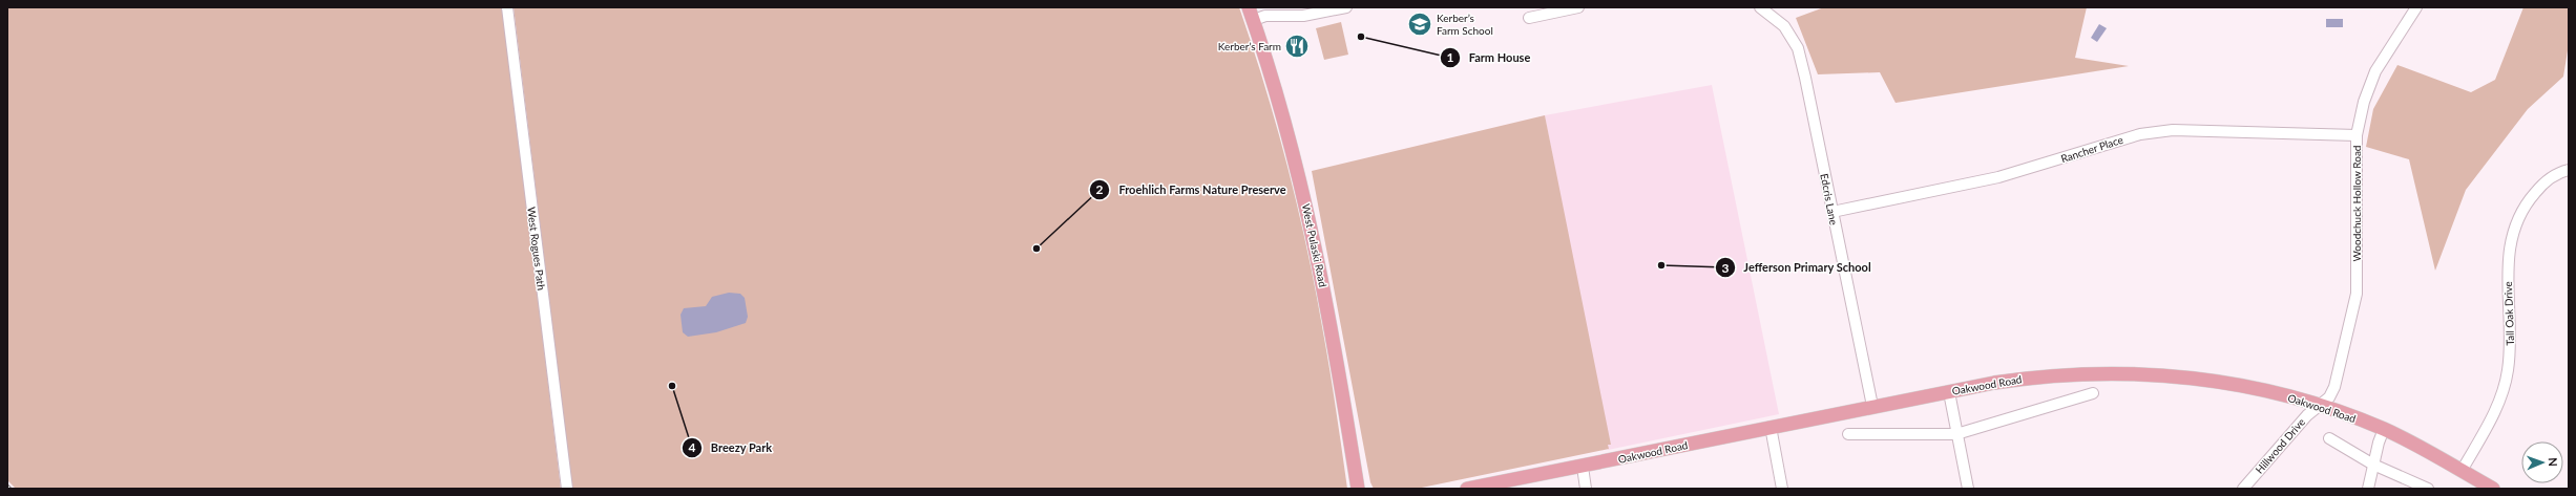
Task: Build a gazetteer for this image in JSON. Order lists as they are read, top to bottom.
{
  "streets": {
    "main road": ["West Pulaski Road", "Oakwood Road"],
    "street": [
      "Rancher Place",
      "Edcris Lane",
      "Woodchuck Hollow Road",
      "West Rogues Path",
      "Tall Oak Drive",
      "Hillwood Drive"
    ]
  },
  "crossings": [
    ["Rancher Place", "Edcris Lane"],
    ["Rancher Place", "Woodchuck Hollow Road"],
    ["Edcris Lane", "Oakwood Road"],
    ["Woodchuck Hollow Road", "Oakwood Road"],
    ["Woodchuck Hollow Road", "Hillwood Drive"],
    ["Tall Oak Drive", "Oakwood Road"],
    ["Oakwood Road", "Hillwood Drive"]
  ],
  "places": {
    "school or university": ["Kerber’s Farm School"],
    "other": [
      "Farm House",
      "Froehlich Farms Nature Preserve",
      "Jefferson Primary School",
      "Breezy Park"
    ],
    "restaurant": ["Kerber’s Farm"]
  },
  "north": "right"
}
